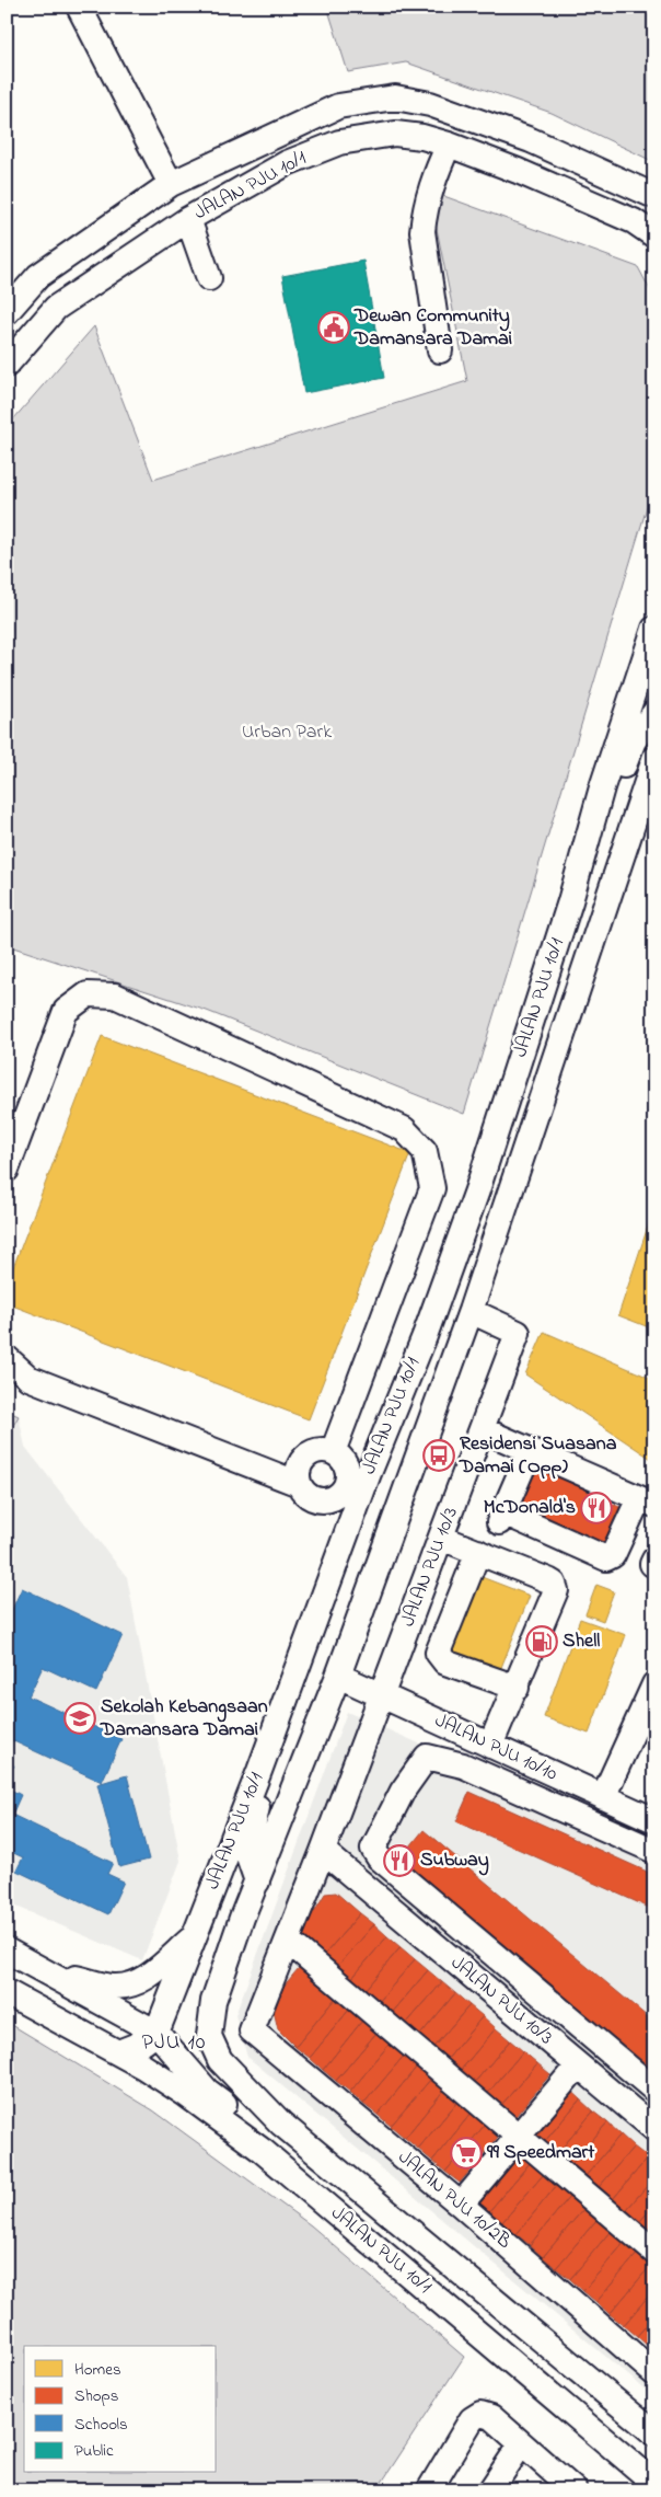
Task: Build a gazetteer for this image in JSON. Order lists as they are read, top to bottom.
{
  "streets": {
    "street": [
      "JALAN PJU 10/1",
      "JALAN PJU 10/3",
      "JALAN PJU 10/10",
      "JALAN PJU 10/2B"
    ]
  },
  "crossings": [
    ["JALAN PJU 10/1", "JALAN PJU 10/3"],
    ["JALAN PJU 10/1", "JALAN PJU 10/10"],
    ["JALAN PJU 10/3", "JALAN PJU 10/10"],
    ["JALAN PJU 10/3", "JALAN PJU 10/2B"]
  ],
  "districts": ["PJU 10"],
  "parks": ["Urban Park"],
  "places": {
    "public building": ["Dewan Community Damansara Damai"],
    "bus stop": ["Residensi Suasana Damai (Opp)"],
    "restaurant": ["McDonald's", "Subway"],
    "fuel station": ["Shell"],
    "school or university": ["Sekolah Kebangsaan Damansara Damai"],
    "supermarket": ["99 Speedmart"]
  },
  "legend": [
    "Homes",
    "Shops",
    "Schools",
    "Public"
  ]
}
